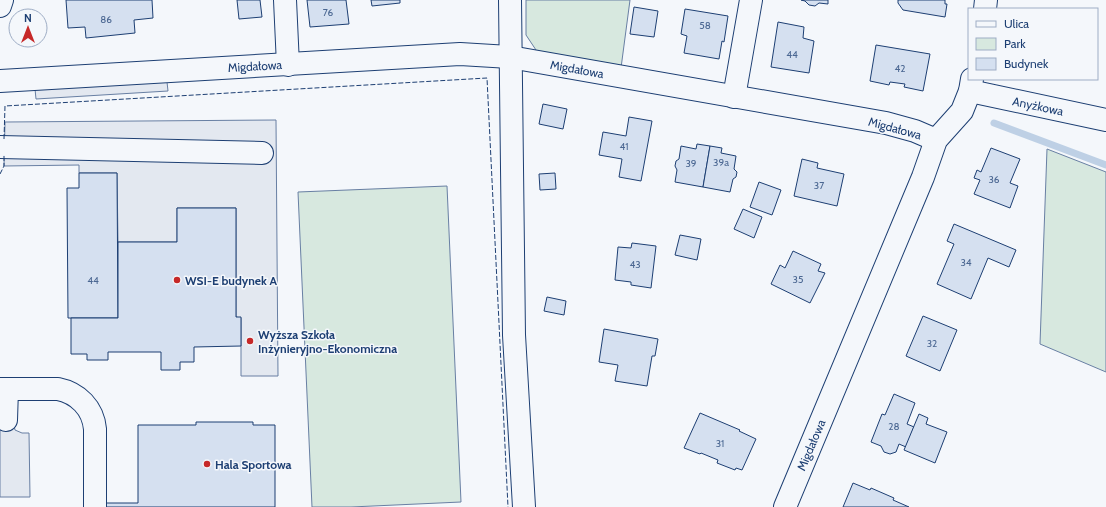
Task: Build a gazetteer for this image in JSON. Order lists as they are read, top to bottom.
{
  "streets": {
    "street": ["Migdałowa", "Anyżkowa"]
  },
  "places": ["WSI-E budynek A", "Wyższa Szkoła Inżynieryjno-Ekonomiczna", "Hala Sportowa"],
  "house_numbers": [
    "76",
    "86",
    "58",
    "44",
    "42",
    "41",
    "39a",
    "39",
    "36",
    "37",
    "34",
    "43",
    "35",
    "44",
    "32",
    "28",
    "31"
  ],
  "legend": ["Ulica", "Park", "Budynek"],
  "north": "top"
}
